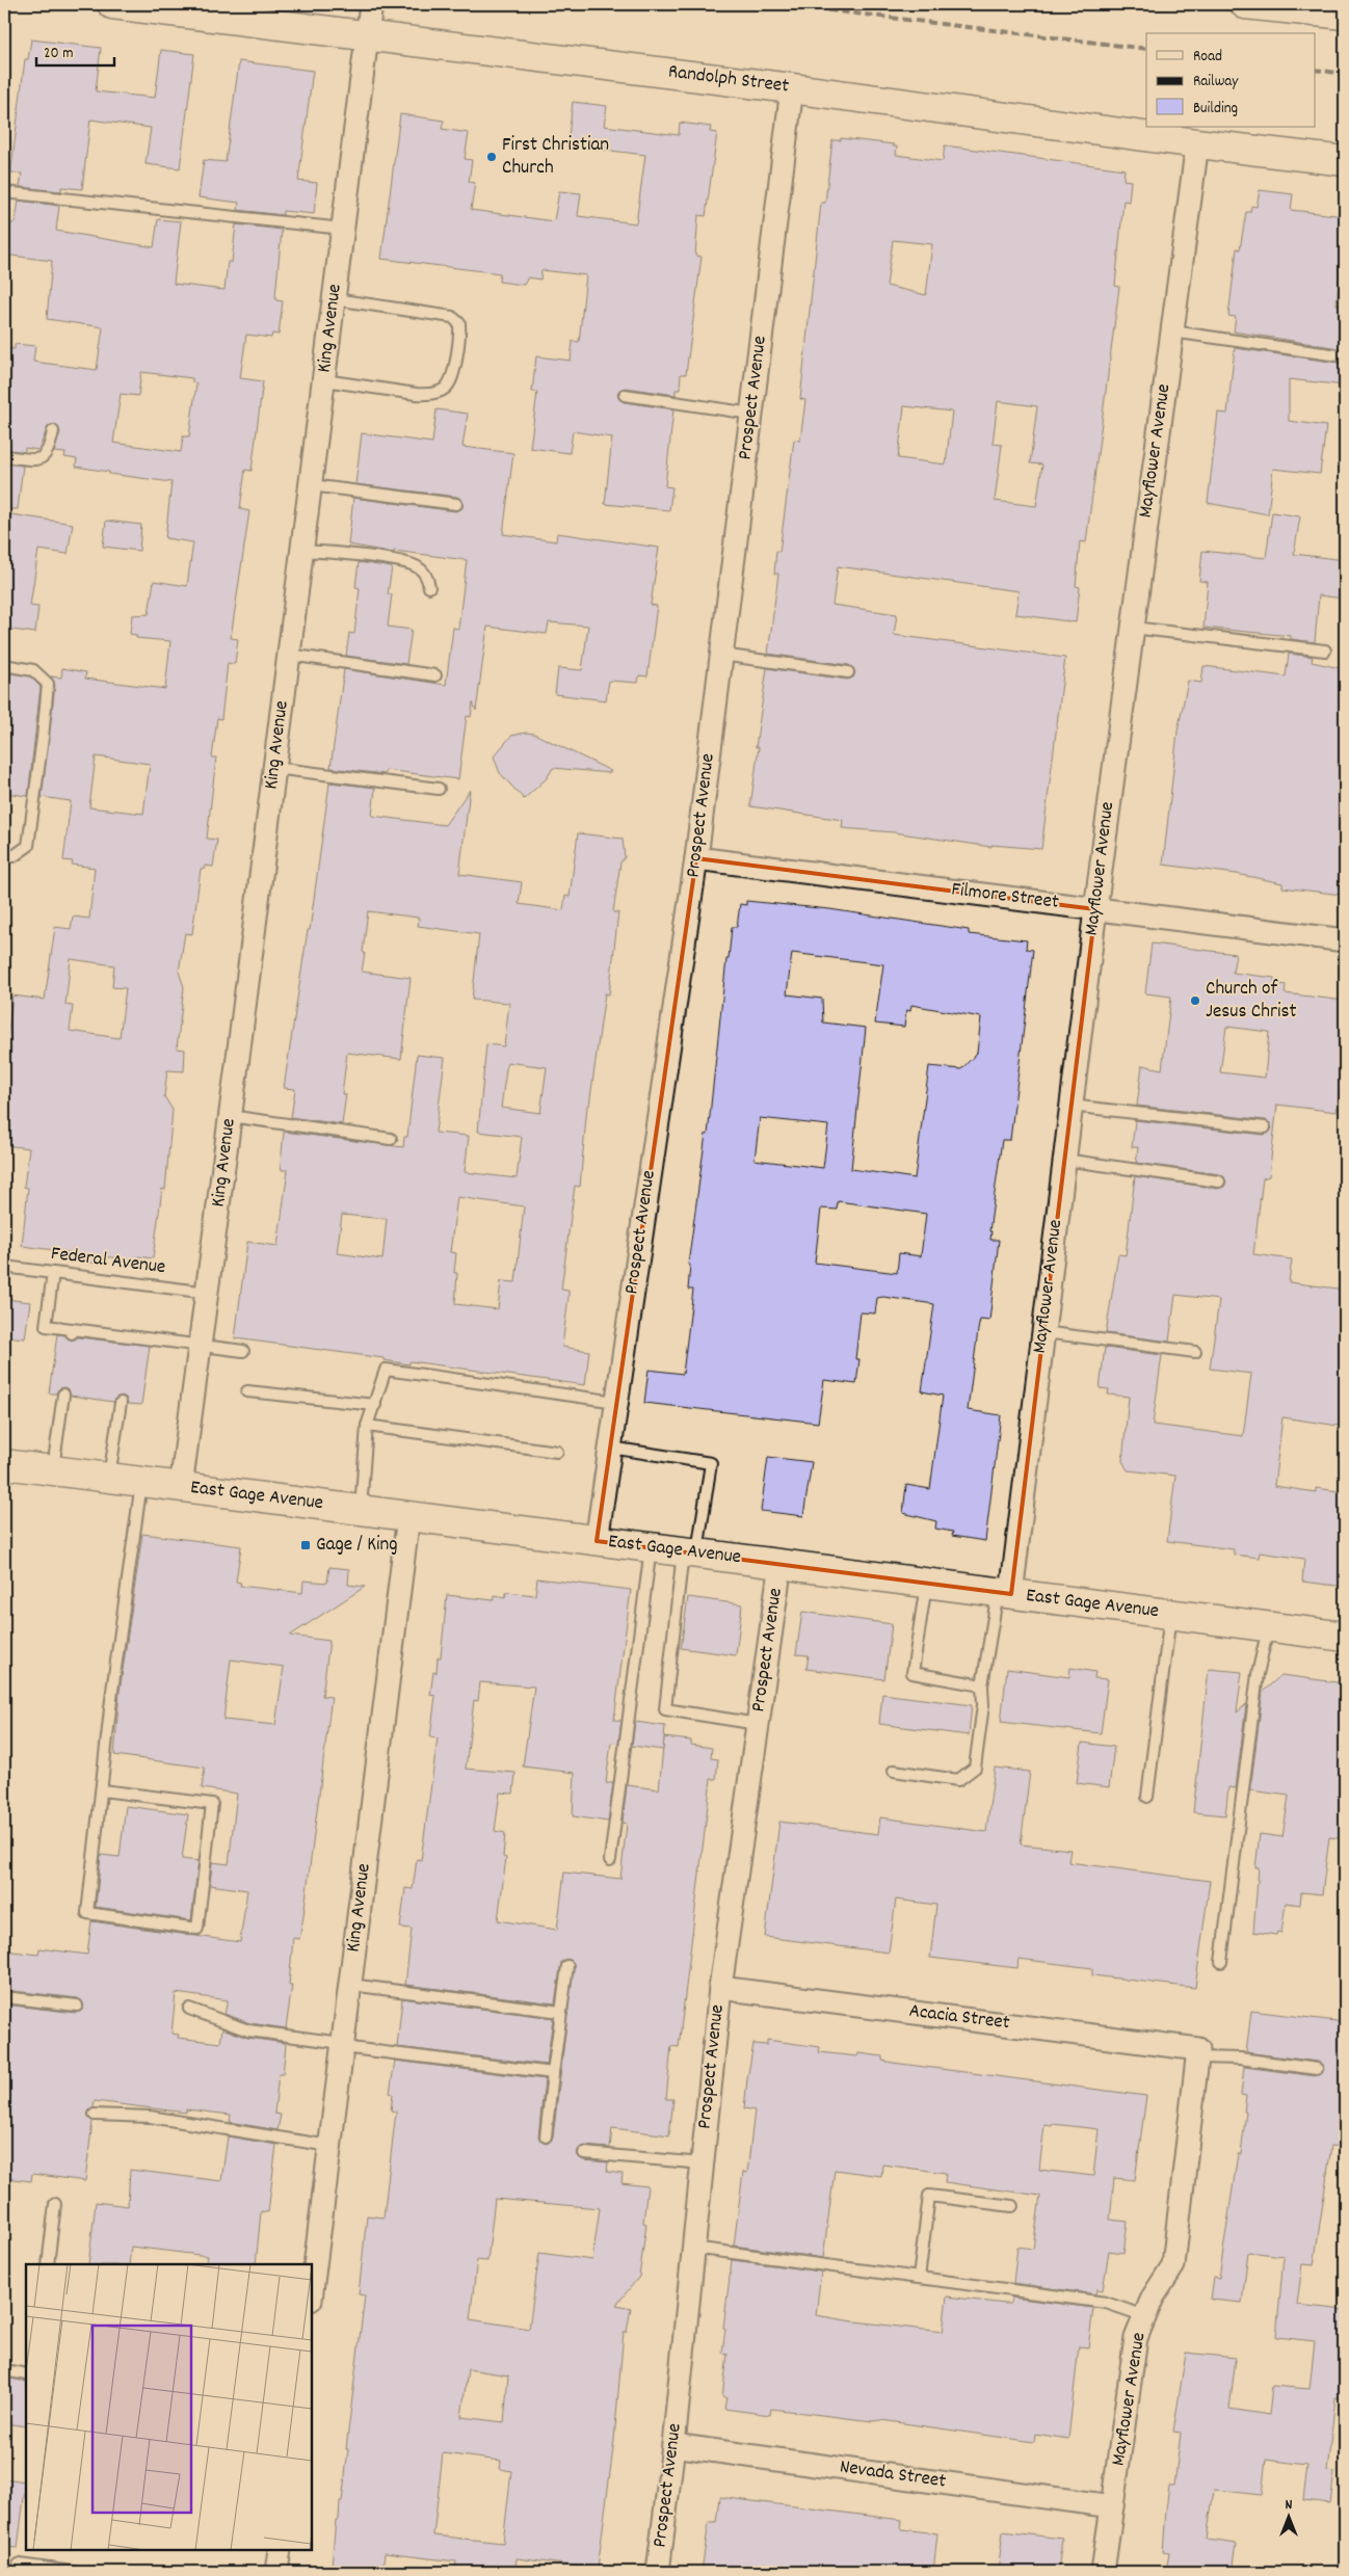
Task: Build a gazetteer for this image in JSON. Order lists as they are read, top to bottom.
{
  "streets": {
    "main road": ["Randolph Street", "East Gage Avenue"],
    "street": [
      "King Avenue",
      "Prospect Avenue",
      "Mayflower Avenue",
      "Filmore Street",
      "Acacia Street",
      "Nevada Street"
    ],
    "lane": ["Federal Avenue"]
  },
  "crossings": [
    ["Randolph Street", "King Avenue"],
    ["Randolph Street", "Prospect Avenue"],
    ["Randolph Street", "Mayflower Avenue"],
    ["King Avenue", "Federal Avenue"],
    ["King Avenue", "East Gage Avenue"],
    ["Prospect Avenue", "Filmore Street"],
    ["Prospect Avenue", "East Gage Avenue"],
    ["Prospect Avenue", "Acacia Street"],
    ["Prospect Avenue", "Nevada Street"],
    ["Mayflower Avenue", "Filmore Street"],
    ["Mayflower Avenue", "East Gage Avenue"],
    ["Mayflower Avenue", "Acacia Street"],
    ["Mayflower Avenue", "Nevada Street"]
  ],
  "places": {
    "other": ["First Christian Church", "Church of Jesus Christ"],
    "transit": ["Gage / King"]
  },
  "legend": ["Road", "Railway", "Building"],
  "scale_bar": "20 m",
  "north": "top"
}
